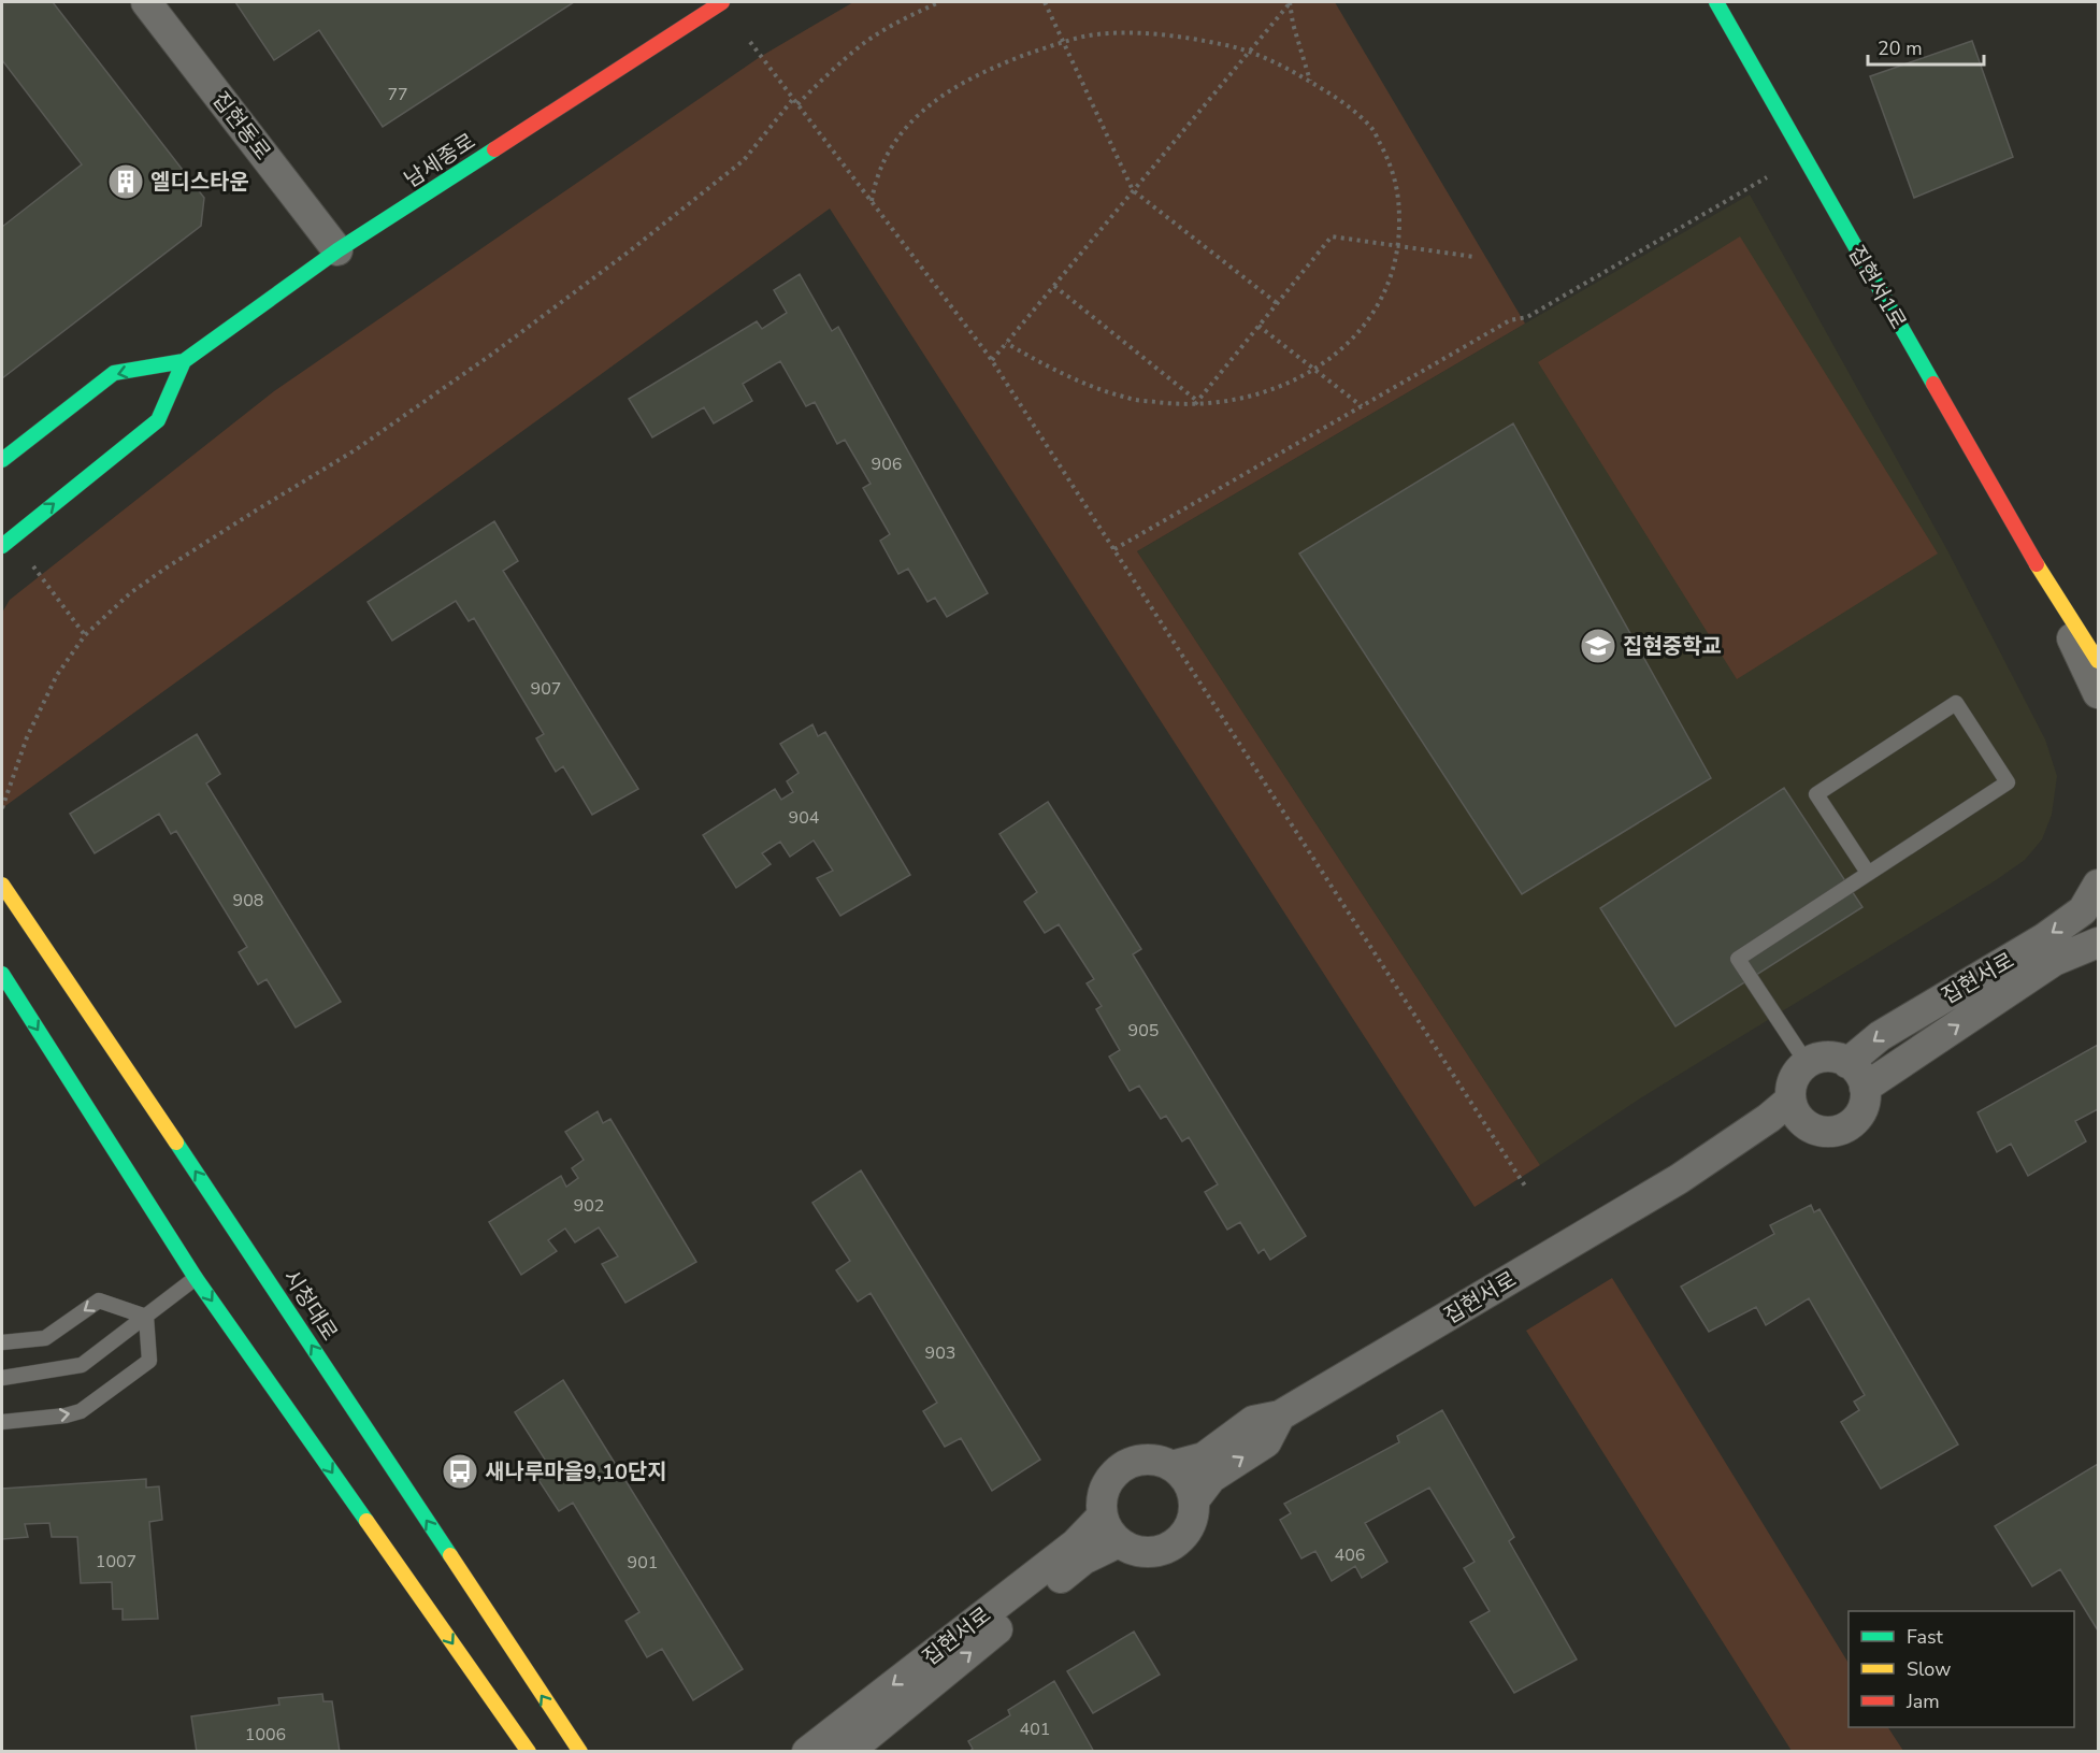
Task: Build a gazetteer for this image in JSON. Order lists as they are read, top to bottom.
{
  "streets": {
    "street": [
      "집현동로",
      "남세종로",
      "집현서1로",
      "집현서로",
      "시청대로"
    ]
  },
  "crossings": [
    ["집현동로", "남세종로"]
  ],
  "places": {
    "building": ["엘디스타운"],
    "school or university": ["집현중학교"],
    "bus stop": ["새나루마을9,10단지"]
  },
  "house_numbers": [
    "77",
    "906",
    "907",
    "904",
    "908",
    "905",
    "902",
    "903",
    "406",
    "1007",
    "901",
    "401",
    "1006"
  ],
  "legend": ["Fast", "Slow", "Jam"],
  "scale_bar": "20 m"
}
